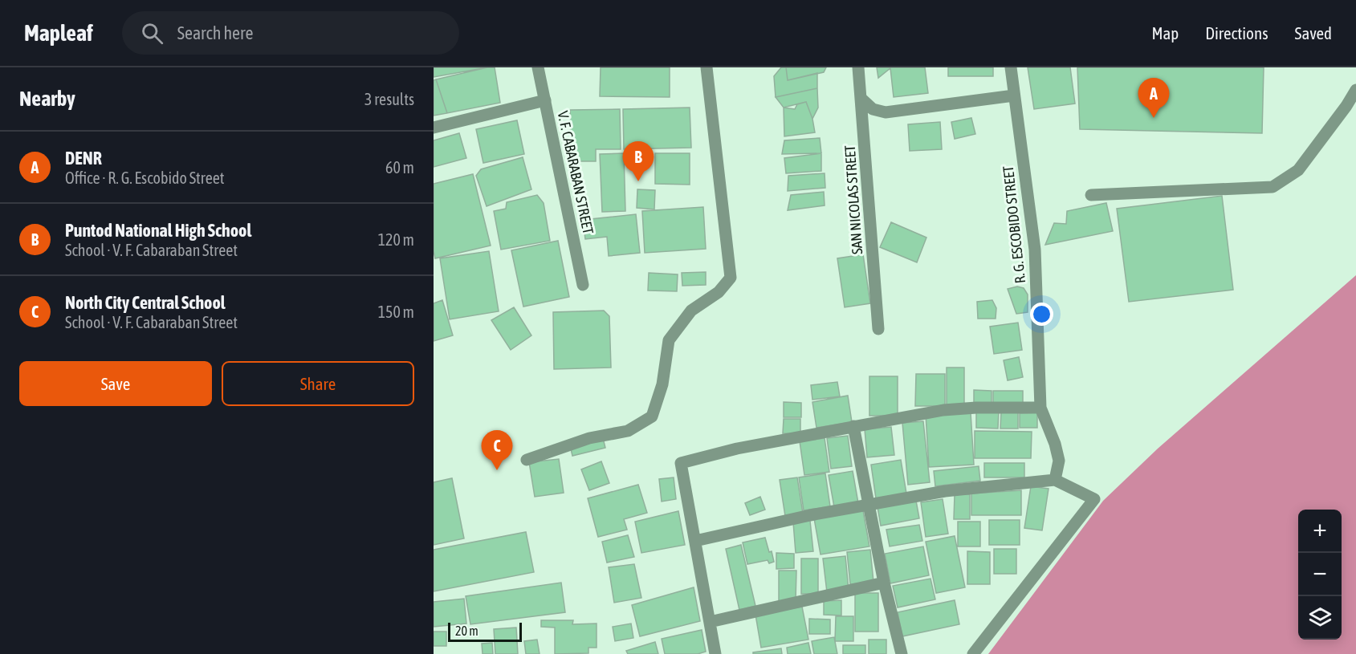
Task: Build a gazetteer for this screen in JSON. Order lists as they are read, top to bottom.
{
  "streets": {
    "street": ["V. F. CABARABAN STREET", "SAN NICOLAS STREET", "R. G. ESCOBIDO STREET"]
  },
  "scale_bar": "20 m",
  "page": {
    "header": "Mapleaf",
    "search": "Search here",
    "nav": ["Map", "Directions", "Saved"],
    "heading": ["Nearby", "3 results"],
    "pins": ["A", "B", "C"],
    "list": [
      {
        "mark": "A",
        "name": "DENR",
        "note": "Office · R. G. Escobido Street",
        "value": "60 m"
      },
      {
        "mark": "B",
        "name": "Puntod National High School",
        "note": "School · V. F. Cabaraban Street",
        "value": "120 m"
      },
      {
        "mark": "C",
        "name": "North City Central School",
        "note": "School · V. F. Cabaraban Street",
        "value": "150 m"
      }
    ],
    "buttons": ["Save", "Share"],
    "map_buttons": ["+", "−"],
    "scale": "20 m"
  }
}
